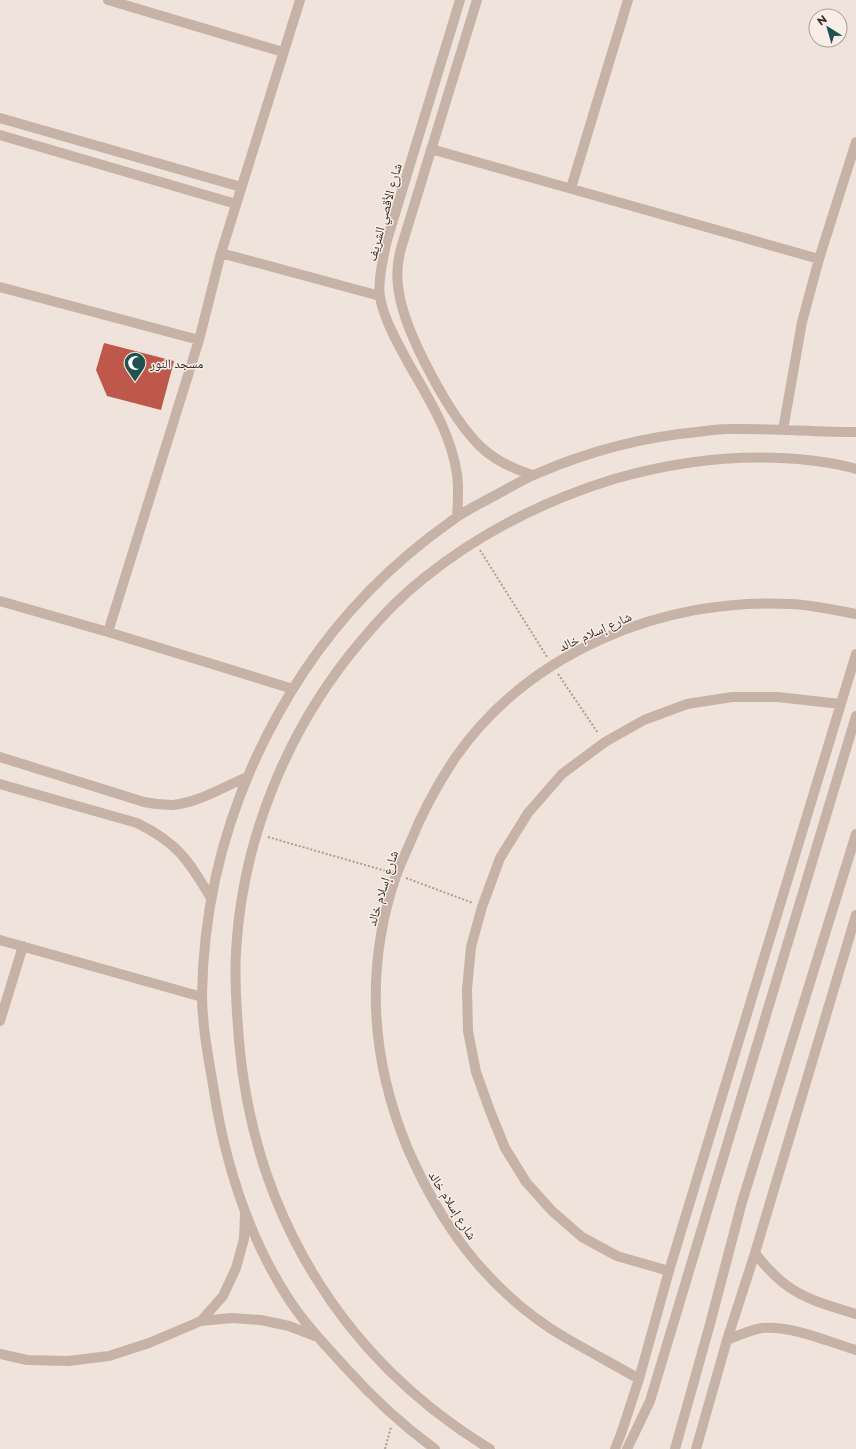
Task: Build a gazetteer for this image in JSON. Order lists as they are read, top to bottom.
{
  "streets": {
    "street": ["شارع الأقصي الشريف", "شارع إسلام خالد"]
  },
  "places": {
    "mosque": ["مسجد النور"]
  },
  "north": "top left"
}
